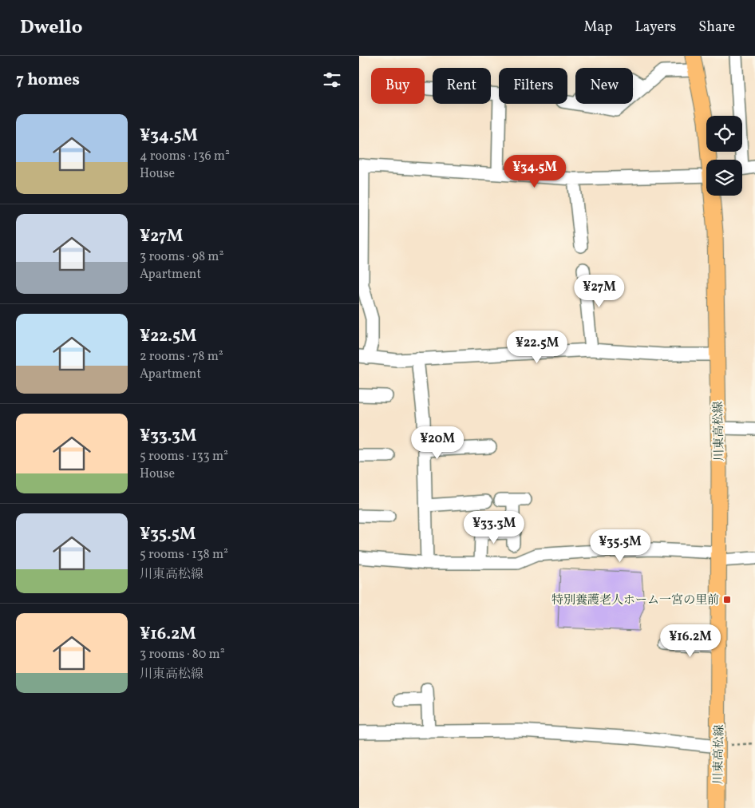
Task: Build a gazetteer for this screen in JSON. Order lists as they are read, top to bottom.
{
  "streets": {
    "main road": ["川東高松線"]
  },
  "places": {
    "transit": ["特別養護老人ホーム一宮の里前"]
  },
  "page": {
    "header": "Dwello",
    "nav": ["Map", "Layers", "Share"],
    "heading": "7 homes",
    "chip": [
      "Buy",
      "Rent",
      "Filters",
      "New"
    ],
    "list": [
      {
        "name": "¥34.5M",
        "note": "4 rooms · 136 m² · House"
      },
      {
        "name": "¥27M",
        "note": "3 rooms · 98 m² · Apartment"
      },
      {
        "name": "¥22.5M",
        "note": "2 rooms · 78 m² · Apartment"
      },
      {
        "name": "¥33.3M",
        "note": "5 rooms · 133 m² · House"
      },
      {
        "name": "¥35.5M",
        "note": "5 rooms · 138 m² · 川東高松線"
      },
      {
        "name": "¥16.2M",
        "note": "3 rooms · 80 m² · 川東高松線"
      }
    ],
    "price": [
      "¥34.5M",
      "¥27M",
      "¥22.5M",
      "¥20M",
      "¥33.3M",
      "¥35.5M",
      "¥16.2M"
    ]
  }
}
